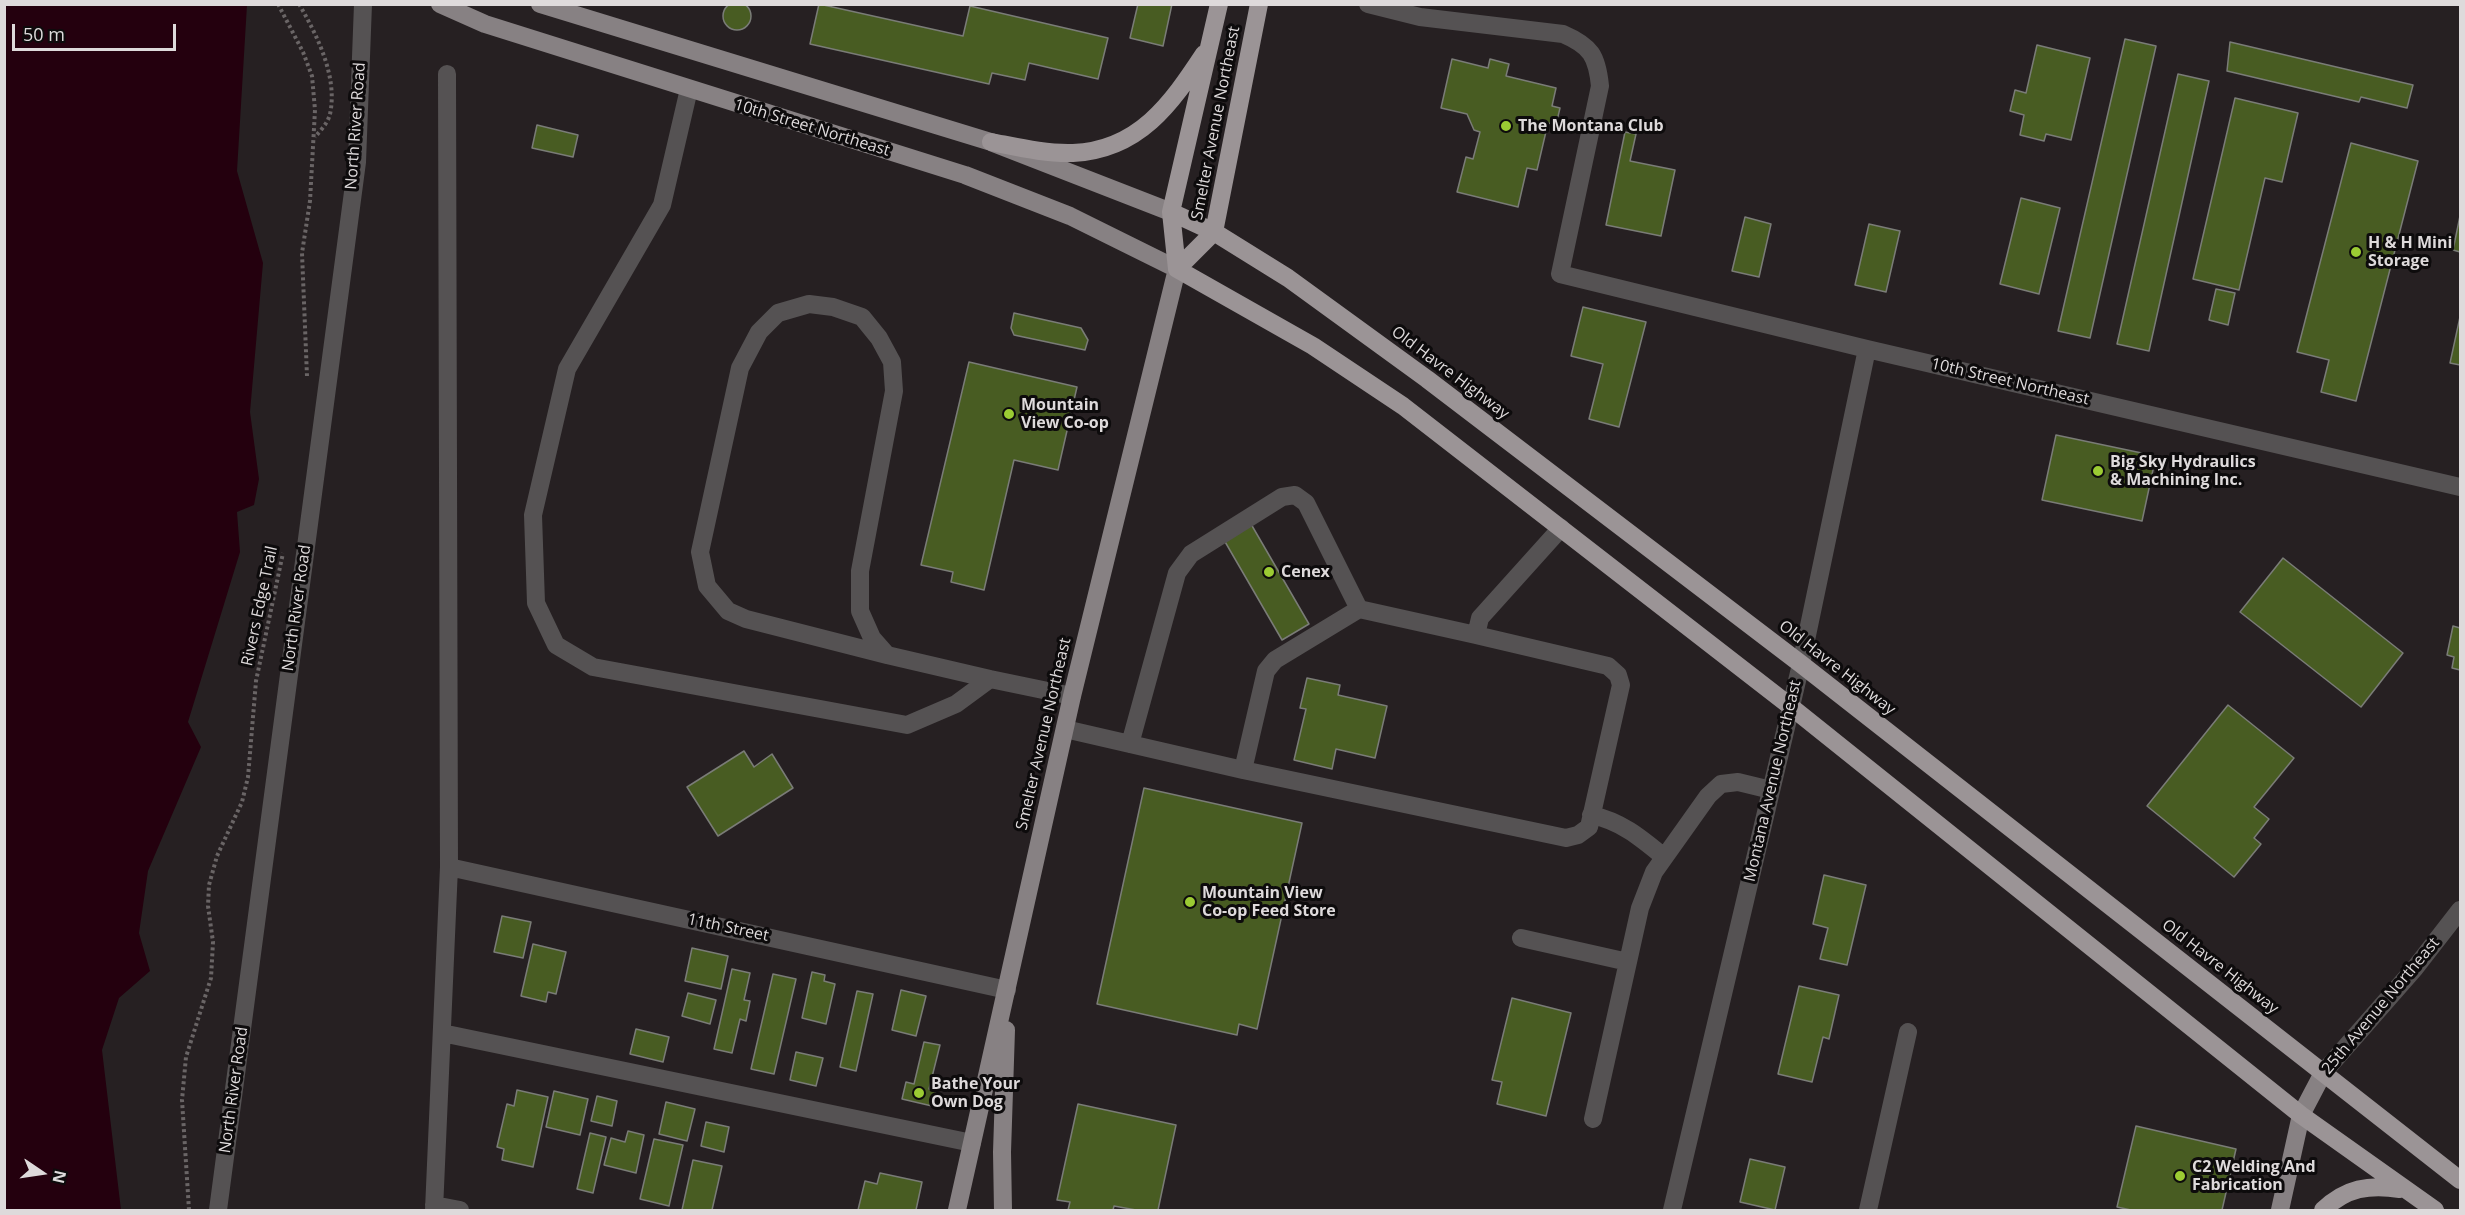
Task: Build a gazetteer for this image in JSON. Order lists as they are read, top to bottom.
{
  "streets": {
    "highway": ["Smelter Avenue Northeast", "Old Havre Highway"],
    "main road": ["10th Street Northeast", "25th Avenue Northeast"],
    "street": ["North River Road", "Montana Avenue Northeast", "11th Street"],
    "path": ["Rivers Edge Trail"]
  },
  "crossings": [
    ["Smelter Avenue Northeast", "10th Street Northeast"],
    ["Smelter Avenue Northeast", "Old Havre Highway"],
    ["Smelter Avenue Northeast", "11th Street"],
    ["10th Street Northeast", "Montana Avenue Northeast"],
    ["Old Havre Highway", "Montana Avenue Northeast"],
    ["Old Havre Highway", "25th Avenue Northeast"]
  ],
  "places": [
    "The Montana Club",
    "H & H Mini Storage",
    "Mountain View Co-op",
    "Big Sky Hydraulics & Machining Inc.",
    "Cenex",
    "Mountain View Co-op Feed Store",
    "Bathe Your Own Dog",
    "C2 Welding And Fabrication"
  ],
  "scale_bar": "50 m",
  "north": "right"
}
